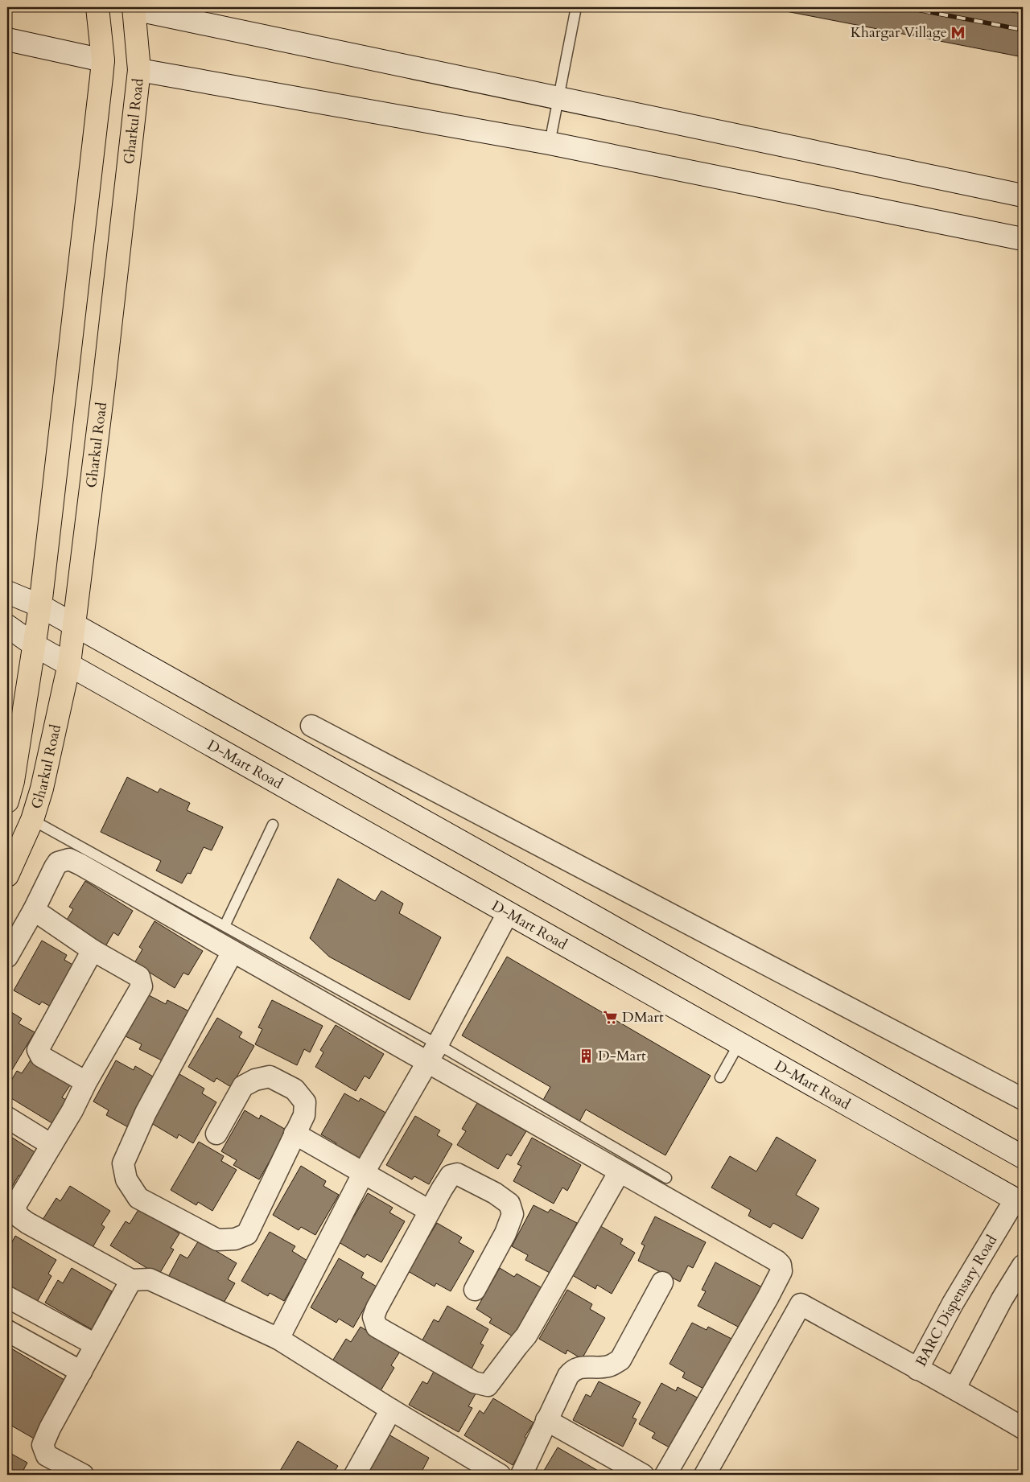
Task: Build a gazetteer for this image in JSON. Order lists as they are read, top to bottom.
{
  "streets": {
    "main road": ["Gharkul Road", "D-Mart Road"],
    "street": ["BARC Dispensary Road"]
  },
  "crossings": [
    ["Gharkul Road", "D-Mart Road"],
    ["D-Mart Road", "BARC Dispensary Road"]
  ],
  "places": {
    "metro station": ["Khargar Village"],
    "supermarket": ["DMart"],
    "building": ["D-Mart"]
  }
}
